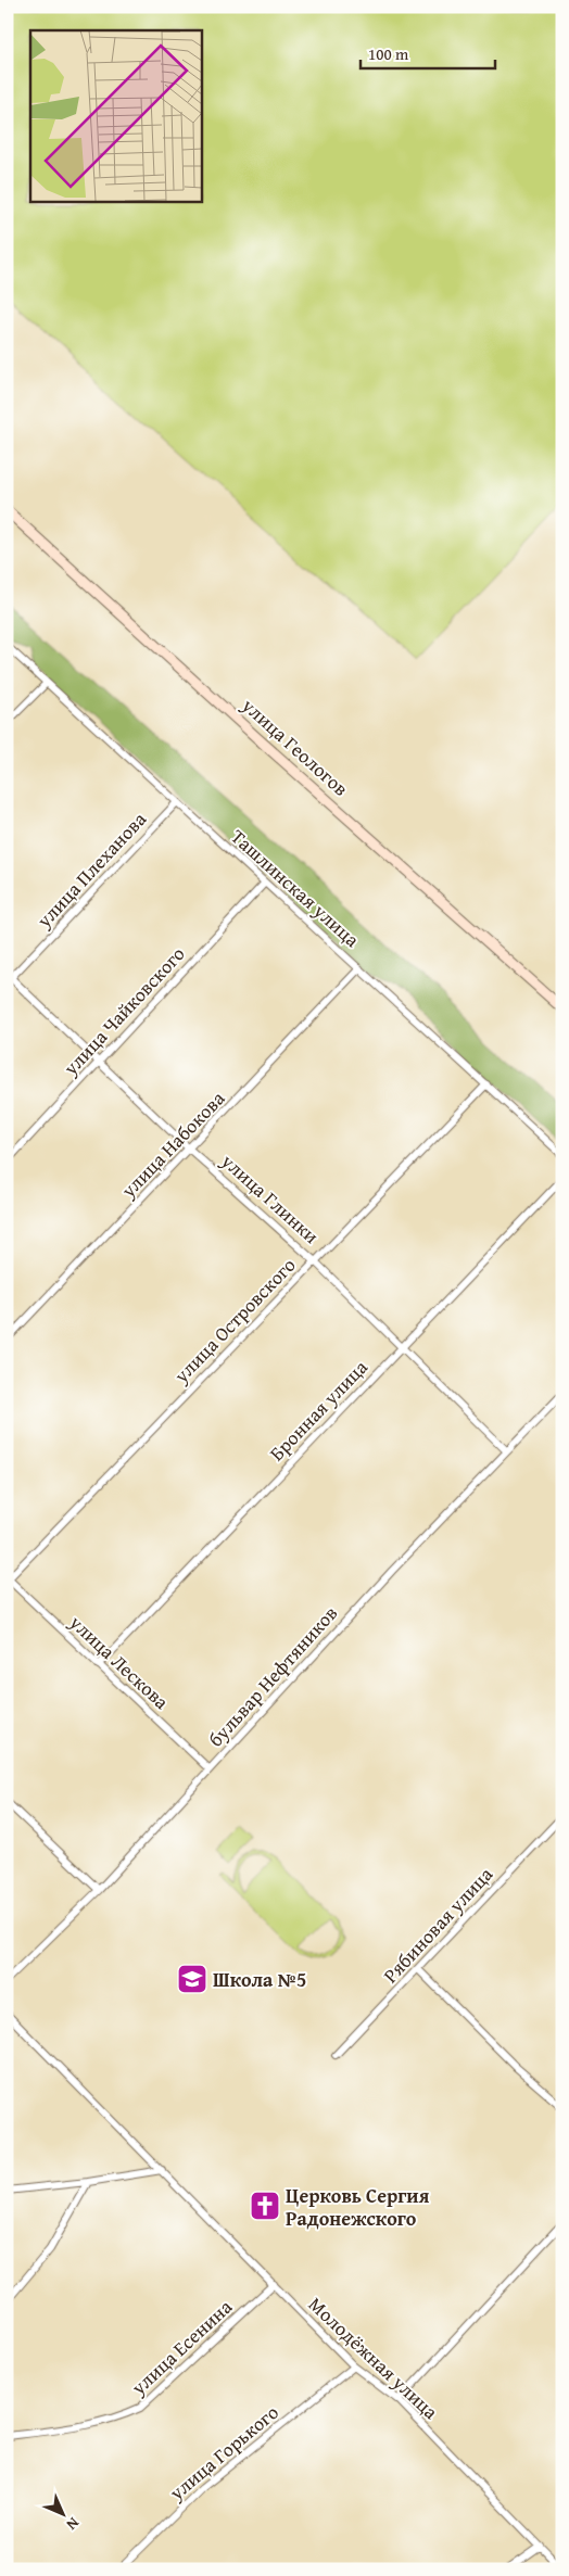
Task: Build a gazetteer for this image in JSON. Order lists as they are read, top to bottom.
{
  "streets": {
    "main road": ["улица Геологов"],
    "street": [
      "улица Плеханова",
      "Ташлинская улица",
      "улица Чайковского",
      "улица Набокова",
      "улица Глинки",
      "улица Островского",
      "Бронная улица",
      "улица Лескова",
      "бульвар Нефтяников",
      "Рябиновая улица",
      "улица Есенина",
      "Молодёжная улица",
      "улица Горького"
    ]
  },
  "crossings": [
    ["улица Плеханова", "Ташлинская улица"],
    ["улица Плеханова", "улица Глинки"],
    ["Ташлинская улица", "улица Чайковского"],
    ["Ташлинская улица", "улица Набокова"],
    ["Ташлинская улица", "улица Островского"],
    ["улица Чайковского", "улица Глинки"],
    ["улица Набокова", "улица Глинки"],
    ["улица Глинки", "улица Островского"],
    ["улица Глинки", "Бронная улица"],
    ["улица Глинки", "бульвар Нефтяников"],
    ["улица Островского", "улица Лескова"],
    ["Бронная улица", "улица Лескова"],
    ["улица Лескова", "бульвар Нефтяников"],
    ["улица Есенина", "Молодёжная улица"],
    ["Молодёжная улица", "улица Горького"]
  ],
  "places": {
    "school or university": ["Школа №5"],
    "church": ["Церковь Сергия Радонежского"]
  },
  "scale_bar": "100 m",
  "north": "bottom right"
}
